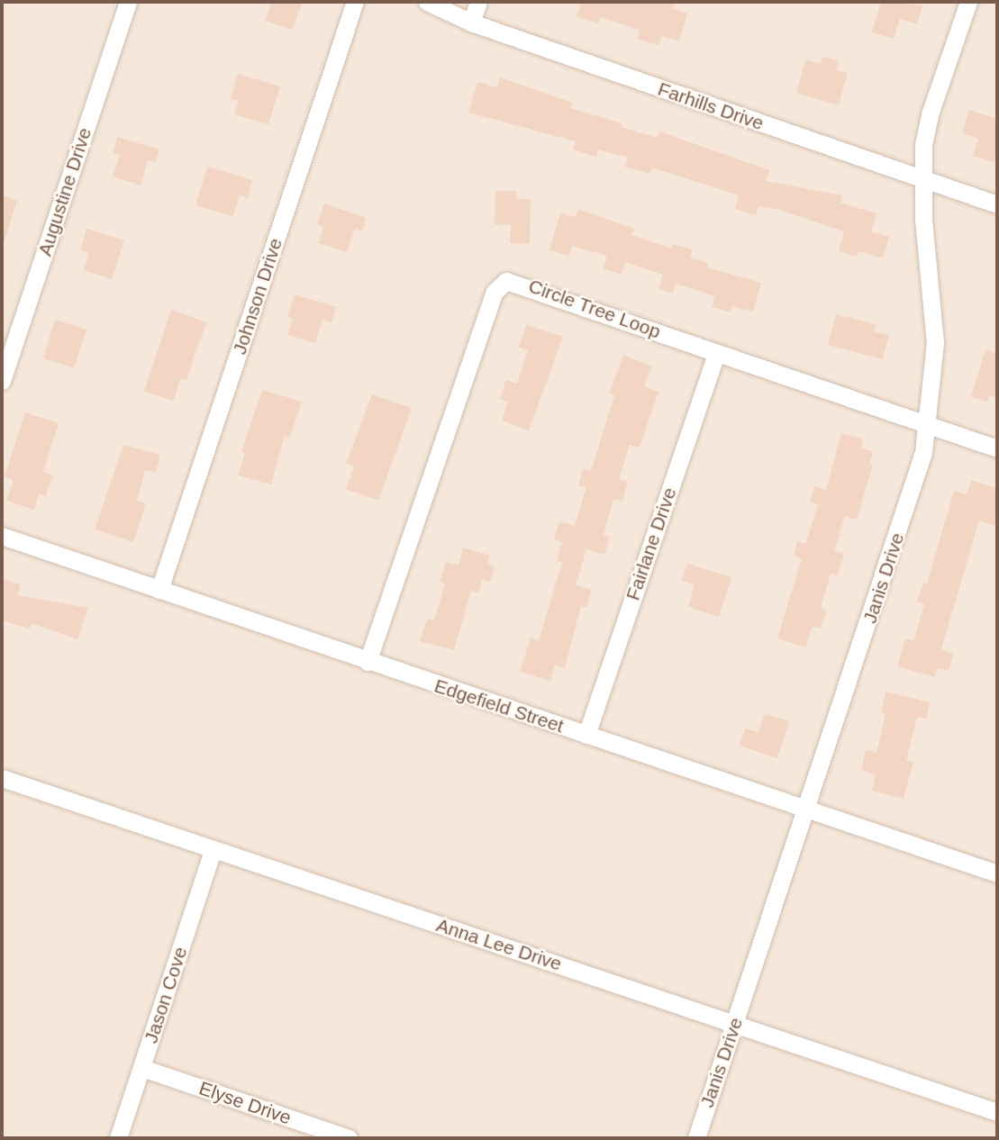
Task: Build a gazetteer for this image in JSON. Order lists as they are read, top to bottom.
{
  "streets": {
    "street": [
      "Farhills Drive",
      "Augustine Drive",
      "Johnson Drive",
      "Circle Tree Loop",
      "Fairlane Drive",
      "Janis Drive",
      "Edgefield Street",
      "Anna Lee Drive",
      "Jason Cove",
      "Elyse Drive"
    ]
  },
  "crossings": [
    ["Farhills Drive", "Janis Drive"],
    ["Johnson Drive", "Edgefield Street"],
    ["Circle Tree Loop", "Fairlane Drive"],
    ["Circle Tree Loop", "Janis Drive"],
    ["Circle Tree Loop", "Edgefield Street"],
    ["Fairlane Drive", "Edgefield Street"],
    ["Janis Drive", "Edgefield Street"],
    ["Janis Drive", "Anna Lee Drive"],
    ["Anna Lee Drive", "Jason Cove"],
    ["Jason Cove", "Elyse Drive"]
  ]
}
